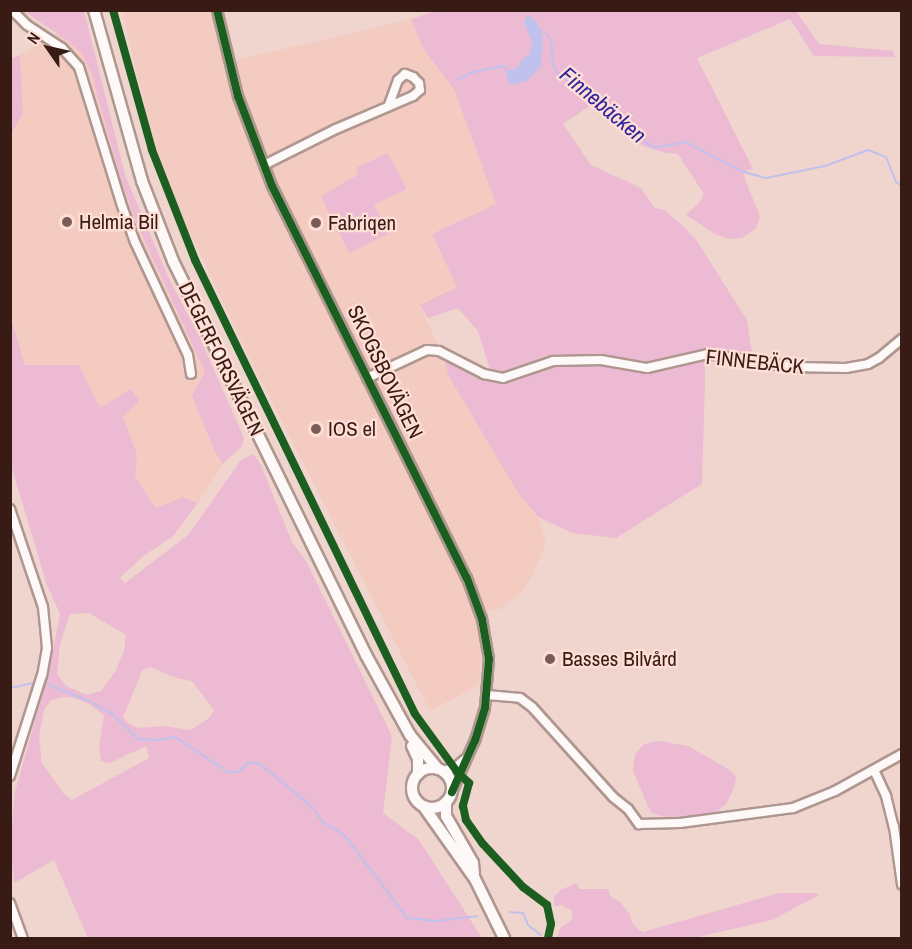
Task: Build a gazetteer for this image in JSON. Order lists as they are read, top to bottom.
{
  "streets": {
    "main road": ["DEGERFORSVÄGEN"],
    "street": ["FINNEBÄCK", "SKOGSBOVÄGEN"]
  },
  "crossings": [
    ["DEGERFORSVÄGEN", "SKOGSBOVÄGEN"],
    ["FINNEBÄCK", "SKOGSBOVÄGEN"]
  ],
  "water": ["Finnebäcken"],
  "places": [
    "Helmia Bil",
    "Fabriqen",
    "IOS el",
    "Basses Bilvård"
  ],
  "north": "top left"
}
